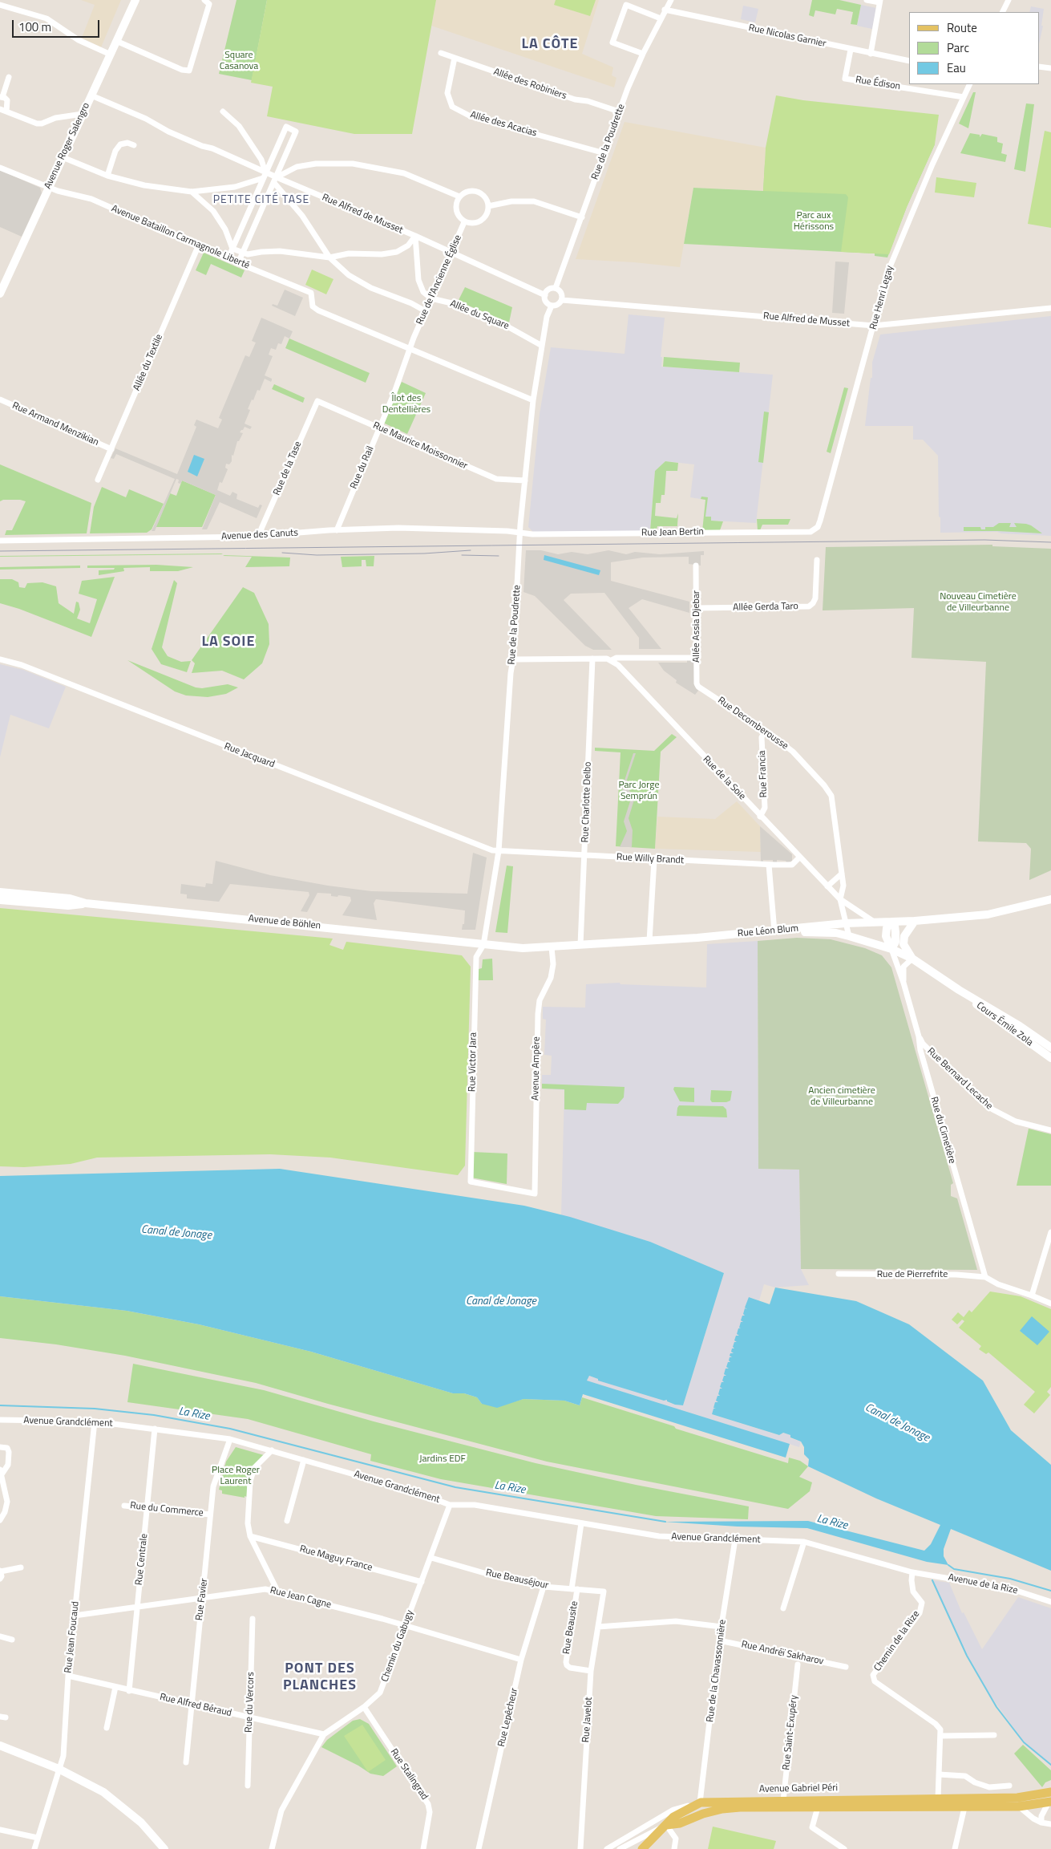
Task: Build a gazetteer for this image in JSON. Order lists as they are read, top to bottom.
{
  "streets": {
    "main road": [
      "Avenue Roger Salengro",
      "Avenue de Böhlen",
      "Rue Léon Blum",
      "Cours Émile Zola",
      "Avenue Gabriel Péri"
    ],
    "street": [
      "Rue Nicolas Garnier",
      "Rue Édison",
      "Allée des Robiniers",
      "Allée des Acacias",
      "Rue de la Poudrette",
      "Rue Alfred de Musset",
      "Avenue Bataillon Carmagnole Liberté",
      "Rue de l'Ancienne Église",
      "Rue Henri Legay",
      "Allée du Square",
      "Allée du Textile",
      "Rue Armand Menzikian",
      "Rue Maurice Moissonnier",
      "Rue du Rail",
      "Rue de la Tase",
      "Rue Jean Bertin",
      "Avenue des Canuts",
      "Allée Gerda Taro",
      "Allée Assia Djebar",
      "Rue Decomberousse",
      "Rue Jacquard",
      "Rue Francia",
      "Rue de la Soie",
      "Rue Charlotte Delbo",
      "Rue Willy Brandt",
      "Rue Victor Jara",
      "Avenue Ampère",
      "Rue Bernard Lecache",
      "Rue du Cimetière",
      "Rue de Pierrefrite",
      "Avenue Grandclément",
      "Rue du Commerce",
      "Rue Maguy France",
      "Rue Centrale",
      "Rue Beauséjour",
      "Avenue de la Rize",
      "Rue Jean Cagne",
      "Rue Favier",
      "Rue Beausite",
      "Rue Jean Foucaud",
      "Chemin de la Rize",
      "Chemin du Gabugy",
      "Rue Andréï Sakharov",
      "Rue de la Chavassonnière",
      "Rue du Vercors",
      "Rue Alfred Béraud",
      "Rue Lepêcheur",
      "Rue Javelot",
      "Rue Saint-Exupéry",
      "Rue Stalingrad"
    ]
  },
  "crossings": [
    ["Rue Nicolas Garnier", "Rue Édison"],
    ["Rue Nicolas Garnier", "Rue de la Poudrette"],
    ["Rue Édison", "Rue Henri Legay"],
    ["Allée des Robiniers", "Allée des Acacias"],
    ["Allée des Robiniers", "Rue de la Poudrette"],
    ["Allée des Acacias", "Rue de la Poudrette"],
    ["Rue de la Poudrette", "Rue Alfred de Musset"],
    ["Rue de la Poudrette", "Allée du Square"],
    ["Rue de la Poudrette", "Rue Maurice Moissonnier"],
    ["Rue de la Poudrette", "Rue Jean Bertin"],
    ["Rue de la Poudrette", "Avenue des Canuts"],
    ["Rue de la Poudrette", "Rue Jacquard"],
    ["Rue de la Poudrette", "Rue Willy Brandt"],
    ["Rue de la Poudrette", "Avenue de Böhlen"],
    ["Rue de la Poudrette", "Rue Léon Blum"],
    ["Rue de la Poudrette", "Rue Victor Jara"],
    ["Avenue Roger Salengro", "Rue Alfred de Musset"],
    ["Avenue Roger Salengro", "Avenue Bataillon Carmagnole Liberté"],
    ["Rue Alfred de Musset", "Rue de l'Ancienne Église"],
    ["Rue Alfred de Musset", "Rue Henri Legay"],
    ["Avenue Bataillon Carmagnole Liberté", "Allée du Textile"],
    ["Avenue Bataillon Carmagnole Liberté", "Rue du Rail"],
    ["Rue de l'Ancienne Église", "Allée du Square"],
    ["Rue de l'Ancienne Église", "Rue du Rail"],
    ["Rue Henri Legay", "Rue Jean Bertin"],
    ["Allée du Textile", "Rue Armand Menzikian"],
    ["Rue Maurice Moissonnier", "Rue du Rail"],
    ["Rue Maurice Moissonnier", "Rue de la Tase"],
    ["Rue du Rail", "Avenue des Canuts"],
    ["Rue de la Tase", "Avenue des Canuts"],
    ["Rue Jean Bertin", "Avenue des Canuts"],
    ["Allée Gerda Taro", "Allée Assia Djebar"],
    ["Allée Assia Djebar", "Rue Decomberousse"],
    ["Rue Decomberousse", "Rue Francia"],
    ["Rue Jacquard", "Rue Willy Brandt"],
    ["Rue Francia", "Rue de la Soie"],
    ["Rue de la Soie", "Rue Willy Brandt"],
    ["Rue de la Soie", "Rue Léon Blum"],
    ["Rue Charlotte Delbo", "Rue Willy Brandt"],
    ["Rue Charlotte Delbo", "Rue Léon Blum"],
    ["Avenue de Böhlen", "Rue Léon Blum"],
    ["Avenue de Böhlen", "Rue Victor Jara"],
    ["Rue Léon Blum", "Cours Émile Zola"],
    ["Rue Léon Blum", "Rue Victor Jara"],
    ["Rue Léon Blum", "Avenue Ampère"],
    ["Cours Émile Zola", "Rue du Cimetière"],
    ["Rue Victor Jara", "Avenue Ampère"],
    ["Rue Bernard Lecache", "Rue du Cimetière"],
    ["Rue du Cimetière", "Rue de Pierrefrite"],
    ["Avenue Grandclément", "Rue Centrale"],
    ["Avenue Grandclément", "Avenue de la Rize"],
    ["Avenue Grandclément", "Rue Favier"],
    ["Avenue Grandclément", "Rue Beausite"],
    ["Avenue Grandclément", "Rue Jean Foucaud"],
    ["Avenue Grandclément", "Chemin de la Rize"],
    ["Avenue Grandclément", "Chemin du Gabugy"],
    ["Avenue Grandclément", "Rue de la Chavassonnière"],
    ["Rue du Commerce", "Rue Centrale"],
    ["Rue du Commerce", "Rue Favier"],
    ["Rue Maguy France", "Chemin du Gabugy"],
    ["Rue Centrale", "Rue Jean Cagne"],
    ["Rue Centrale", "Rue Alfred Béraud"],
    ["Rue Beauséjour", "Rue Beausite"],
    ["Rue Beauséjour", "Chemin du Gabugy"],
    ["Rue Beauséjour", "Rue Lepêcheur"],
    ["Rue Beauséjour", "Rue Javelot"],
    ["Avenue de la Rize", "Chemin de la Rize"],
    ["Rue Jean Cagne", "Rue Favier"],
    ["Rue Jean Cagne", "Rue Jean Foucaud"],
    ["Rue Jean Cagne", "Chemin du Gabugy"],
    ["Rue Jean Cagne", "Rue Lepêcheur"],
    ["Rue Favier", "Rue Alfred Béraud"],
    ["Rue Beausite", "Rue Javelot"],
    ["Rue Jean Foucaud", "Rue Alfred Béraud"],
    ["Chemin du Gabugy", "Rue Alfred Béraud"],
    ["Chemin du Gabugy", "Rue Stalingrad"],
    ["Rue Andréï Sakharov", "Rue de la Chavassonnière"],
    ["Rue de la Chavassonnière", "Avenue Gabriel Péri"],
    ["Rue du Vercors", "Rue Alfred Béraud"],
    ["Rue Saint-Exupéry", "Avenue Gabriel Péri"]
  ],
  "districts": [
    "LA CÔTE",
    "PETITE CITÉ TASE",
    "LA SOIE",
    "PONT DES PLANCHES"
  ],
  "water": ["Canal de Jonage", "La Rize"],
  "parks": [
    "Square Casanova",
    "Parc aux Hérissons",
    "Îlot des Dentellières",
    "Nouveau Cimetière de Villeurbanne",
    "Parc Jorge Semprún",
    "Ancien cimetière de Villeurbanne",
    "Jardins EDF",
    "Place Roger Laurent"
  ],
  "legend": ["Route", "Parc", "Eau"],
  "scale_bar": "100 m"
}
